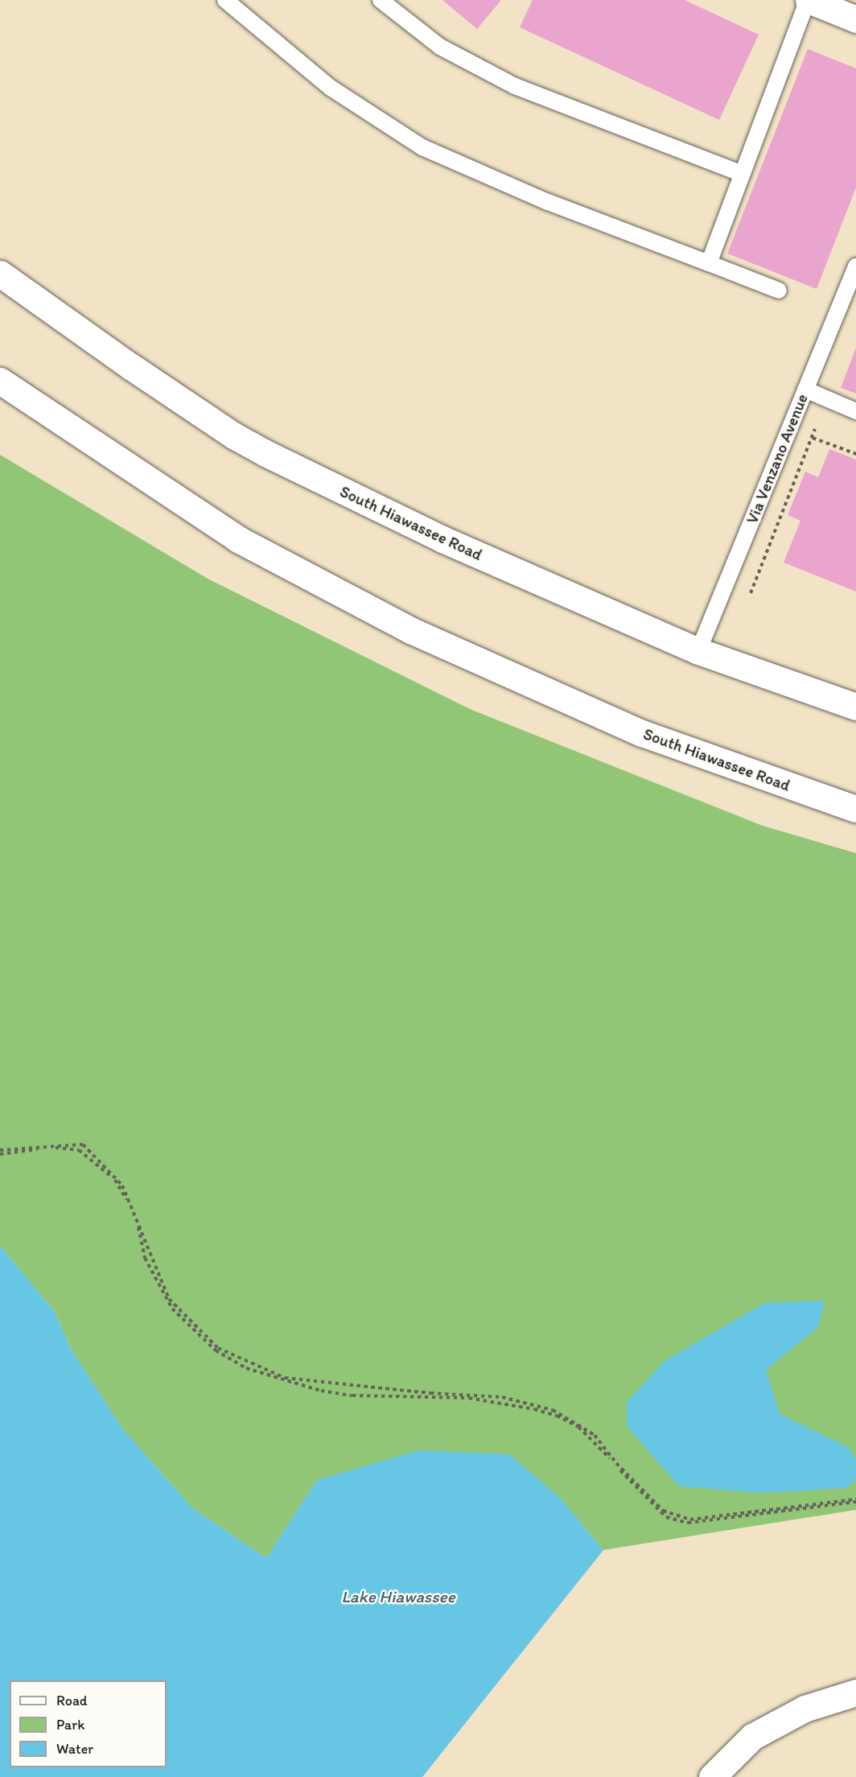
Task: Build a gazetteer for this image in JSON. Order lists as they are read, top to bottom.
{
  "streets": {
    "street": ["South Hiawassee Road"],
    "lane": ["Via Venzano Avenue"]
  },
  "crossings": [
    ["Via Venzano Avenue", "South Hiawassee Road"]
  ],
  "water": ["Lake Hiawassee"],
  "legend": ["Road", "Park", "Water"]
}
